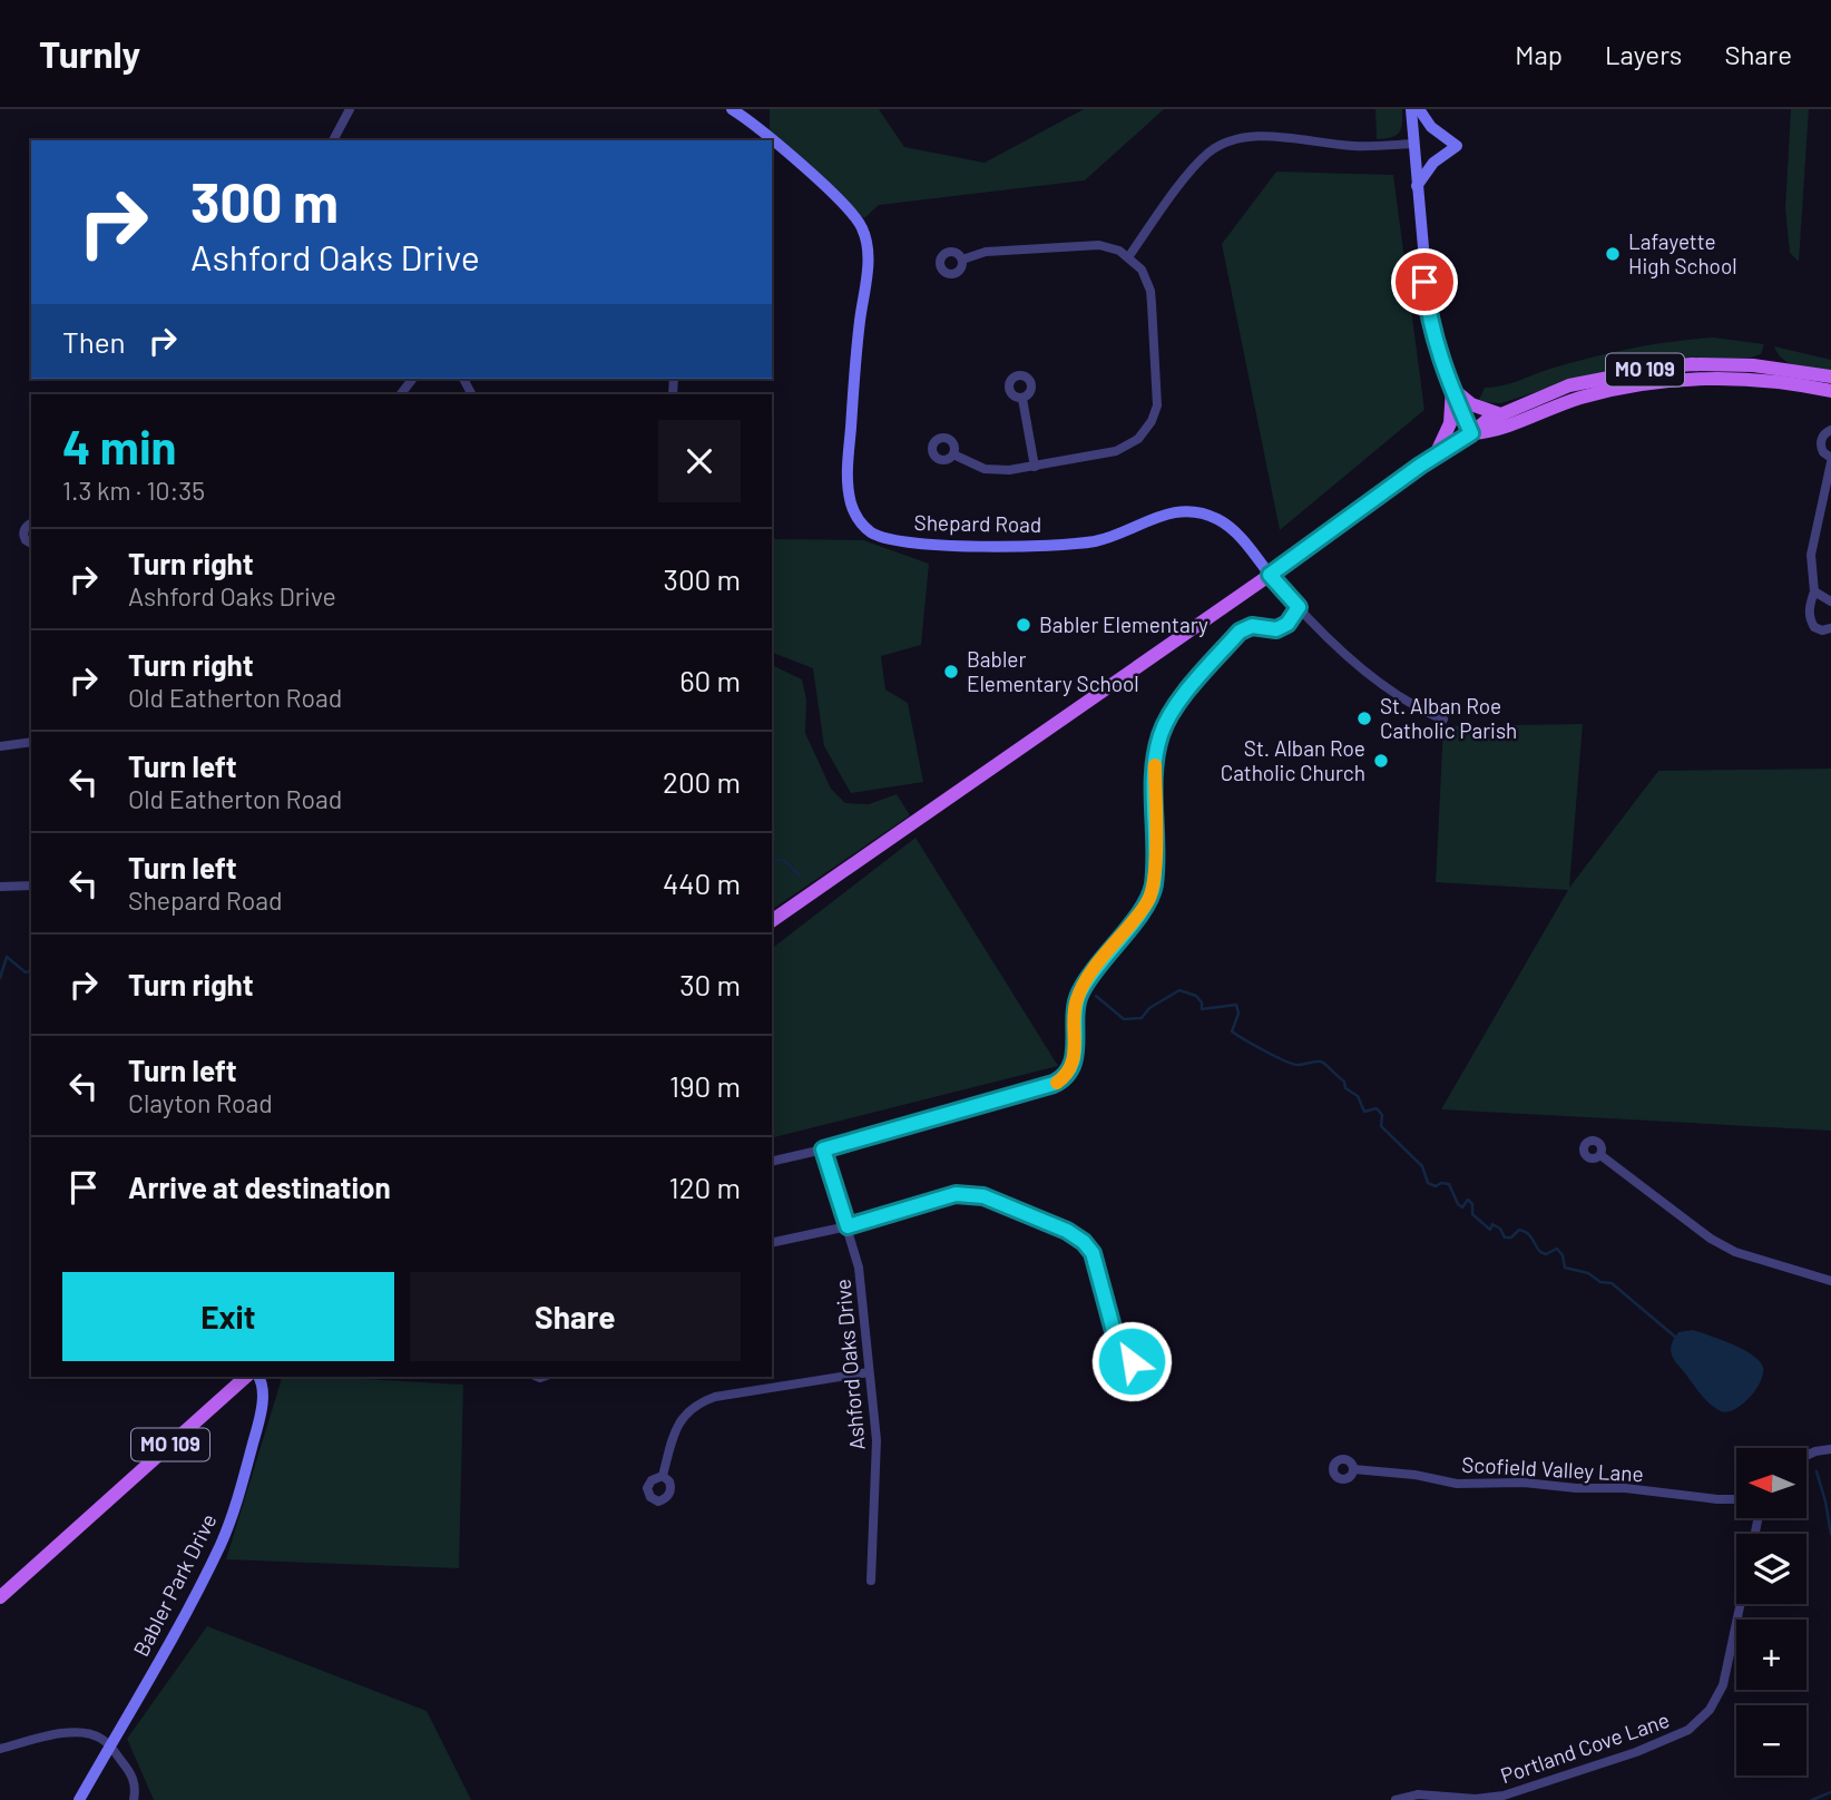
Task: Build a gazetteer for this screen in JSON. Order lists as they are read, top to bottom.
{
  "streets": {
    "main road": ["MO 109"],
    "street": [
      "Shepard Road",
      "Ashford Oaks Drive",
      "Scofield Valley Lane",
      "Babler Park Drive",
      "Portland Cove Lane"
    ]
  },
  "crossings": [
    ["MO 109", "Shepard Road"]
  ],
  "places": [
    "Lafayette High School",
    "Babler Elementary",
    "Babler Elementary School",
    "St. Alban Roe Catholic Parish",
    "St. Alban Roe Catholic Church"
  ],
  "north": "left",
  "page": {
    "header": "Turnly",
    "nav": ["Map", "Layers", "Share"],
    "turn": ["300 m", "Ashford Oaks Drive"],
    "then": "Then",
    "heading": ["4 min", "1.3 km · 10:35"],
    "list": [
      {
        "name": "Turn right",
        "note": "Ashford Oaks Drive",
        "value": "300 m"
      },
      {
        "name": "Turn right",
        "note": "Old Eatherton Road",
        "value": "60 m"
      },
      {
        "name": "Turn left",
        "note": "Old Eatherton Road",
        "value": "200 m"
      },
      {
        "name": "Turn left",
        "note": "Shepard Road",
        "value": "440 m"
      },
      {
        "name": "Turn right",
        "value": "30 m"
      },
      {
        "name": "Turn left",
        "note": "Clayton Road",
        "value": "190 m"
      },
      {
        "name": "Arrive at destination",
        "value": "120 m"
      }
    ],
    "buttons": ["Exit", "Share"],
    "map_buttons": ["+", "−"]
  }
}
